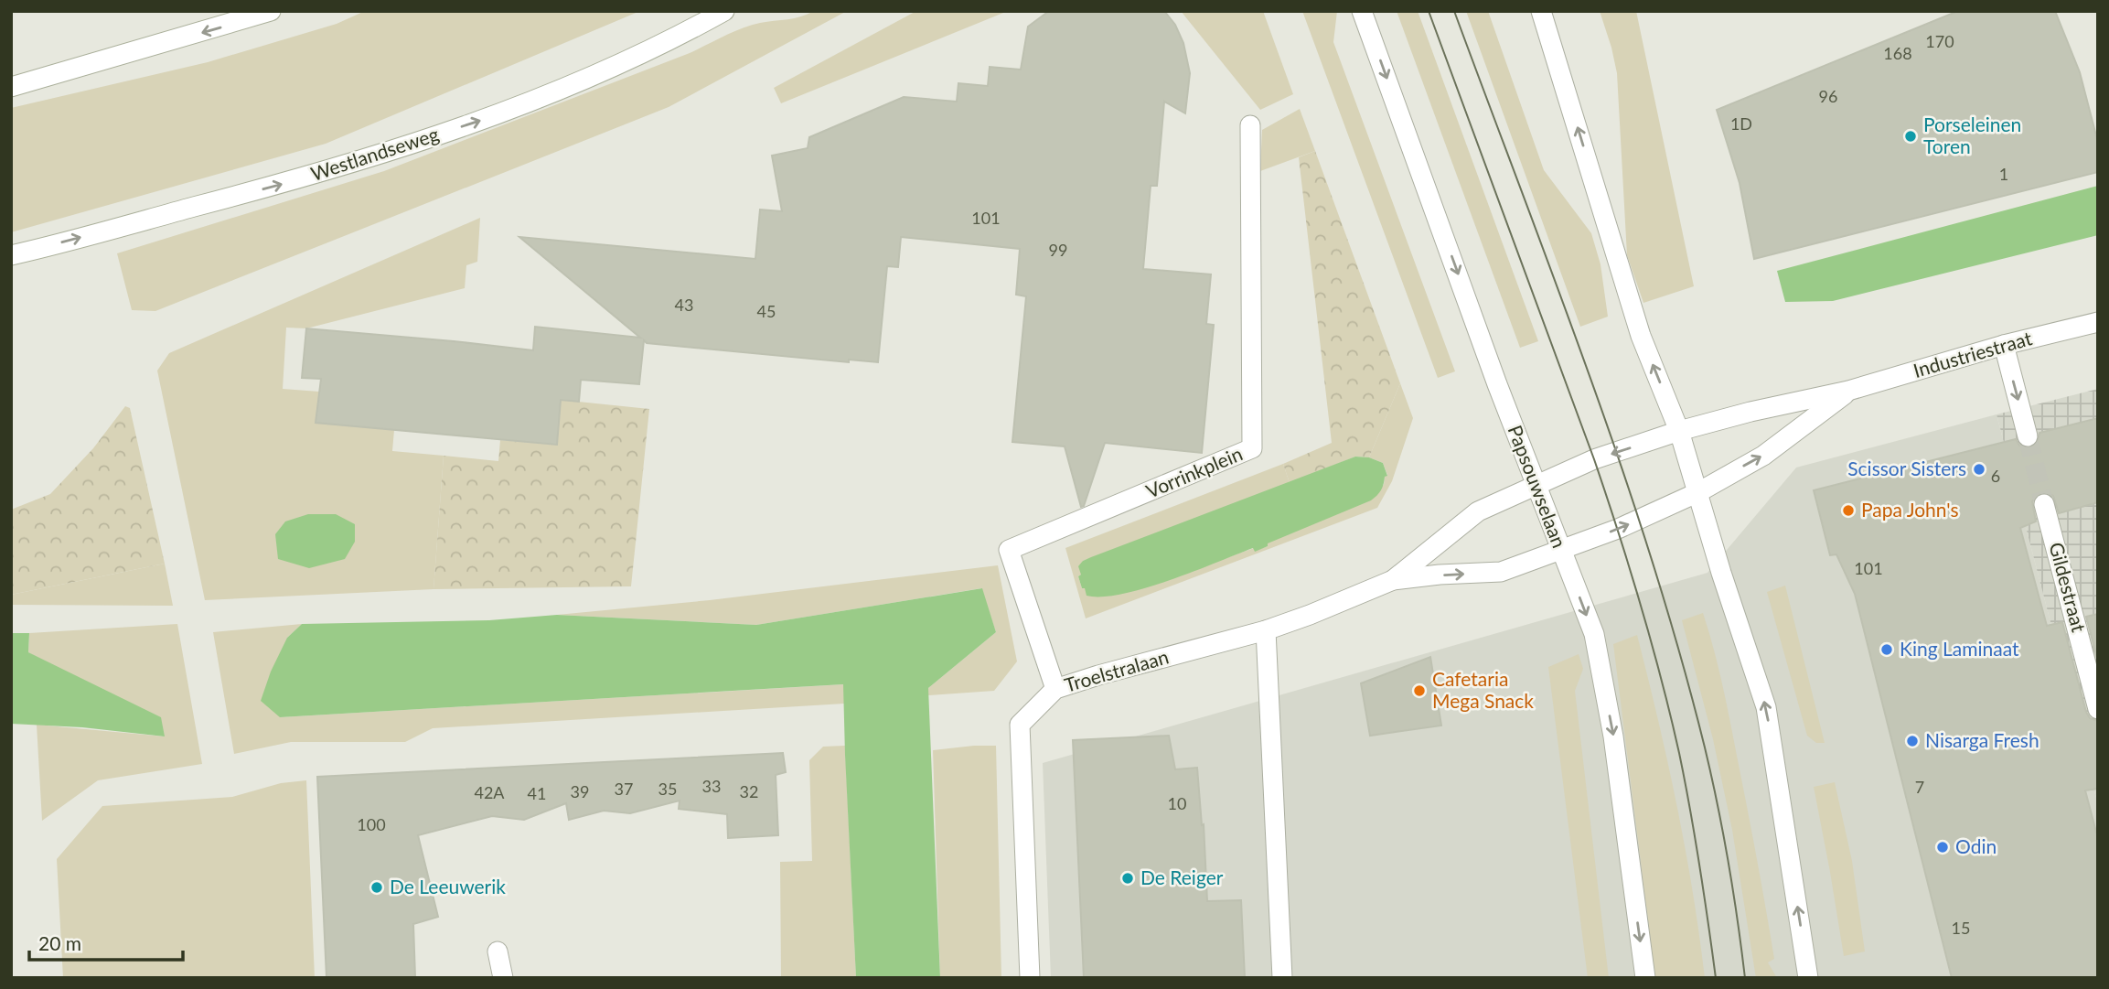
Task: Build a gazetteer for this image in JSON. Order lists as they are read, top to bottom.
{
  "streets": {
    "street": [
      "Westlandseweg",
      "Industriestraat",
      "Vorrinkplein",
      "Papsouwselaan",
      "Gildestraat",
      "Troelstralaan"
    ]
  },
  "crossings": [
    ["Industriestraat", "Papsouwselaan"],
    ["Industriestraat", "Troelstralaan"],
    ["Vorrinkplein", "Troelstralaan"],
    ["Papsouwselaan", "Troelstralaan"]
  ],
  "places": [
    "Porseleinen Toren",
    "Scissor Sisters",
    "Papa John's",
    "King Laminaat",
    "Cafetaria Mega Snack",
    "Nisarga Fresh",
    "Odin",
    "De Reiger",
    "De Leeuwerik"
  ],
  "house_numbers": [
    "170",
    "168",
    "96",
    "1D",
    "1",
    "101",
    "99",
    "43",
    "45",
    "6",
    "101",
    "33",
    "7",
    "37",
    "35",
    "39",
    "32",
    "42A",
    "41",
    "10",
    "100",
    "15"
  ],
  "scale_bar": "20 m"
}
